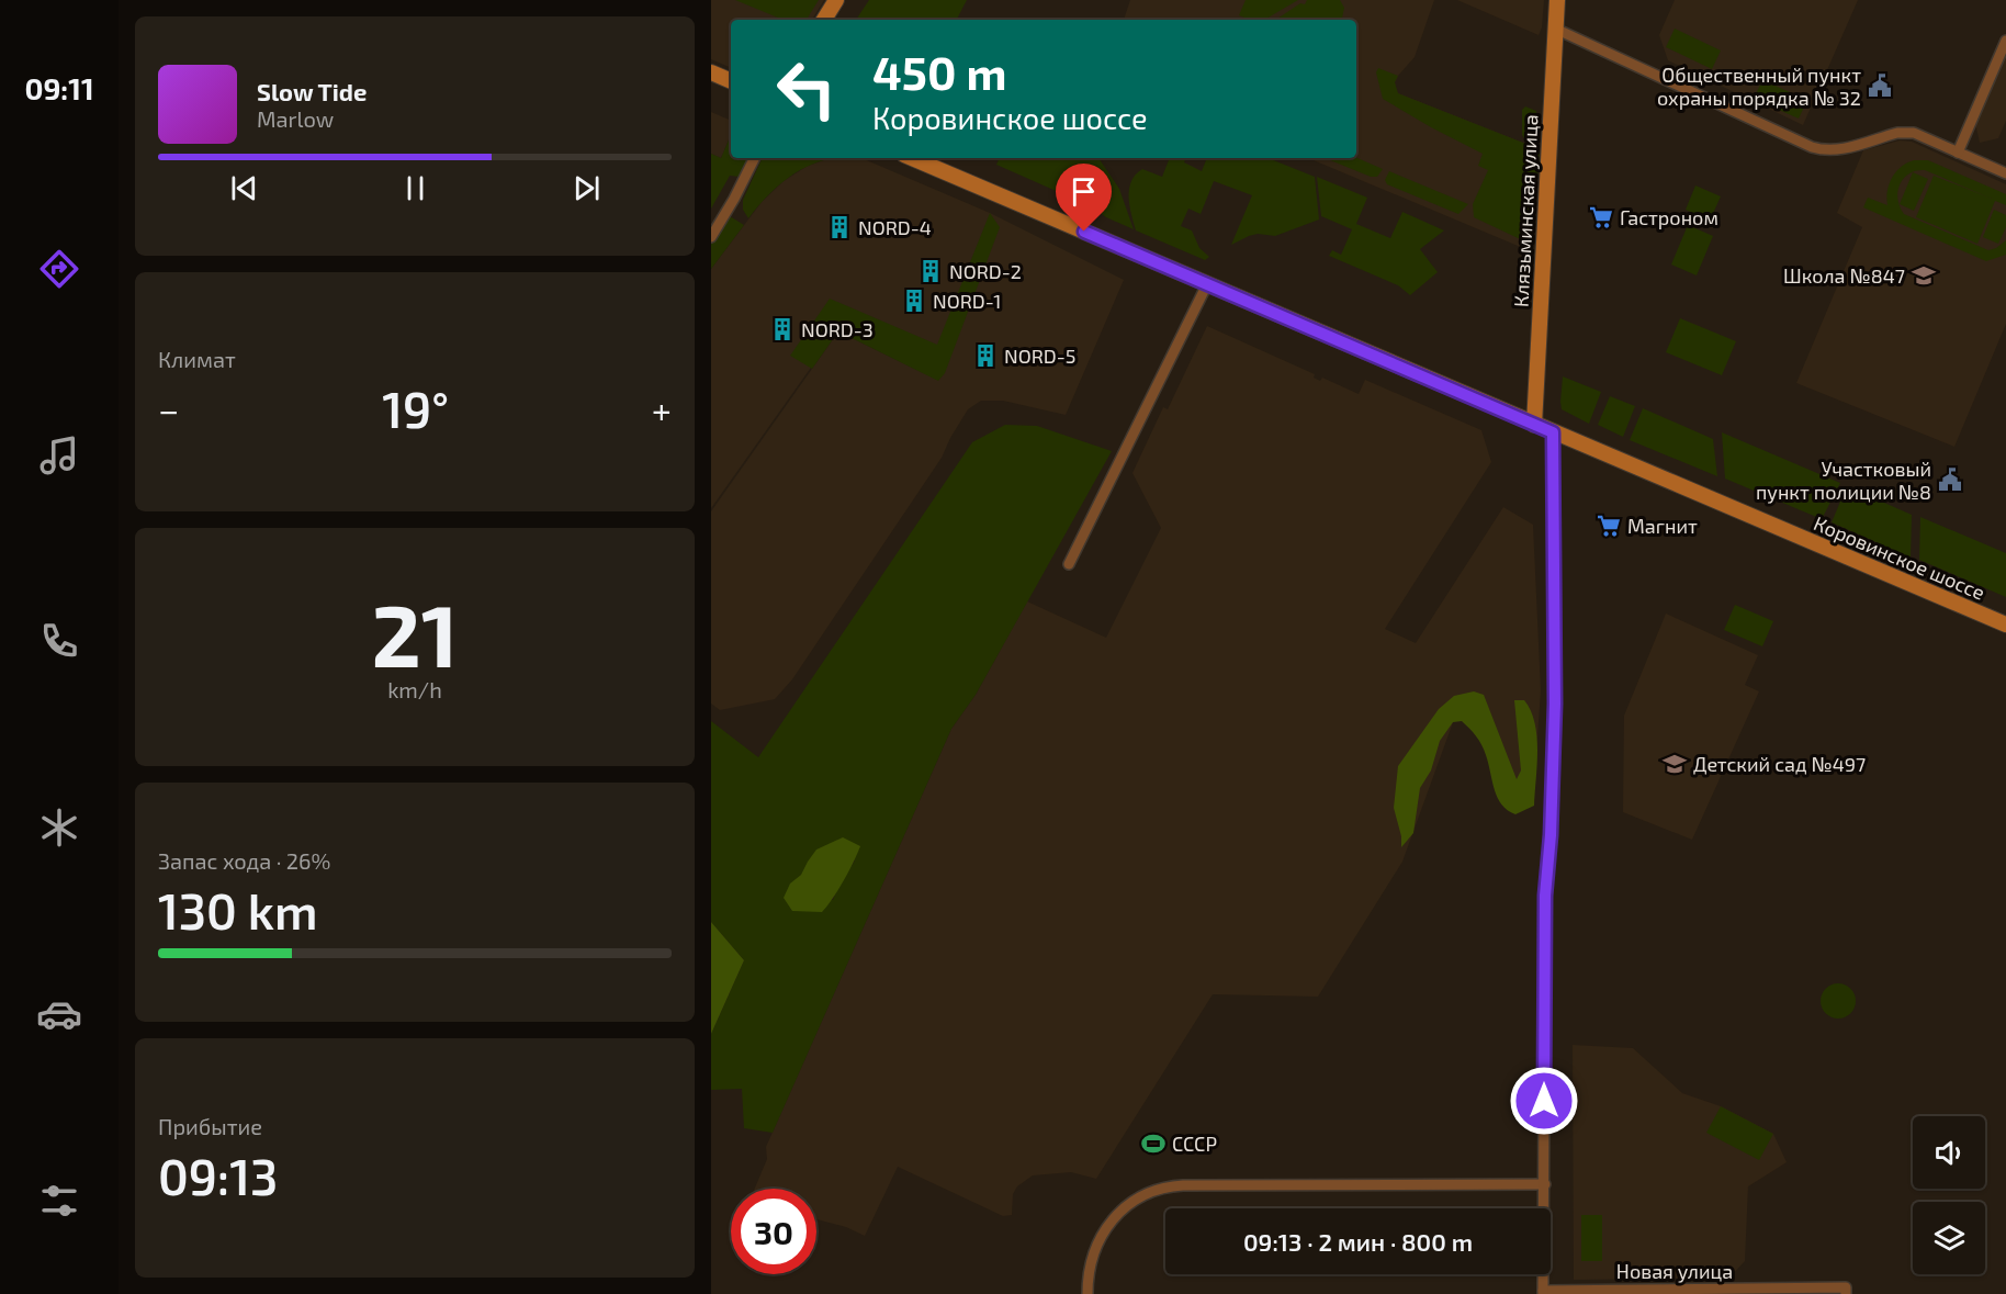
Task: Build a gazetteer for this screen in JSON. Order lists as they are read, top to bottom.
{
  "streets": {
    "main road": ["Клязьминская улица", "Коровинское шоссе"],
    "street": ["Новая улица"]
  },
  "crossings": [
    ["Клязьминская улица", "Коровинское шоссе"]
  ],
  "places": {
    "public building": ["Общественный пункт охраны порядка № 32", "Участковый пункт полиции №8"],
    "supermarket": ["Гастроном", "Магнит"],
    "building": [
      "NORD-4",
      "NORD-2",
      "NORD-1",
      "NORD-3",
      "NORD-5"
    ],
    "school or university": ["Школа №847", "Детский сад №497"],
    "sports": ["СССР"]
  },
  "page": {
    "tabs": "09:11",
    "turn": ["450 m", "Коровинское шоссе"],
    "song": ["Slow Tide", "Marlow"],
    "tile": [
      "Климат",
      ["21", "km/h"],
      ["Запас хода · 26%", "130 km"],
      ["Прибытие", "09:13"]
    ],
    "heat": ["−", "19°", "+"],
    "limit": "30",
    "trip": "09:13 · 2 мин · 800 m"
  }
}
